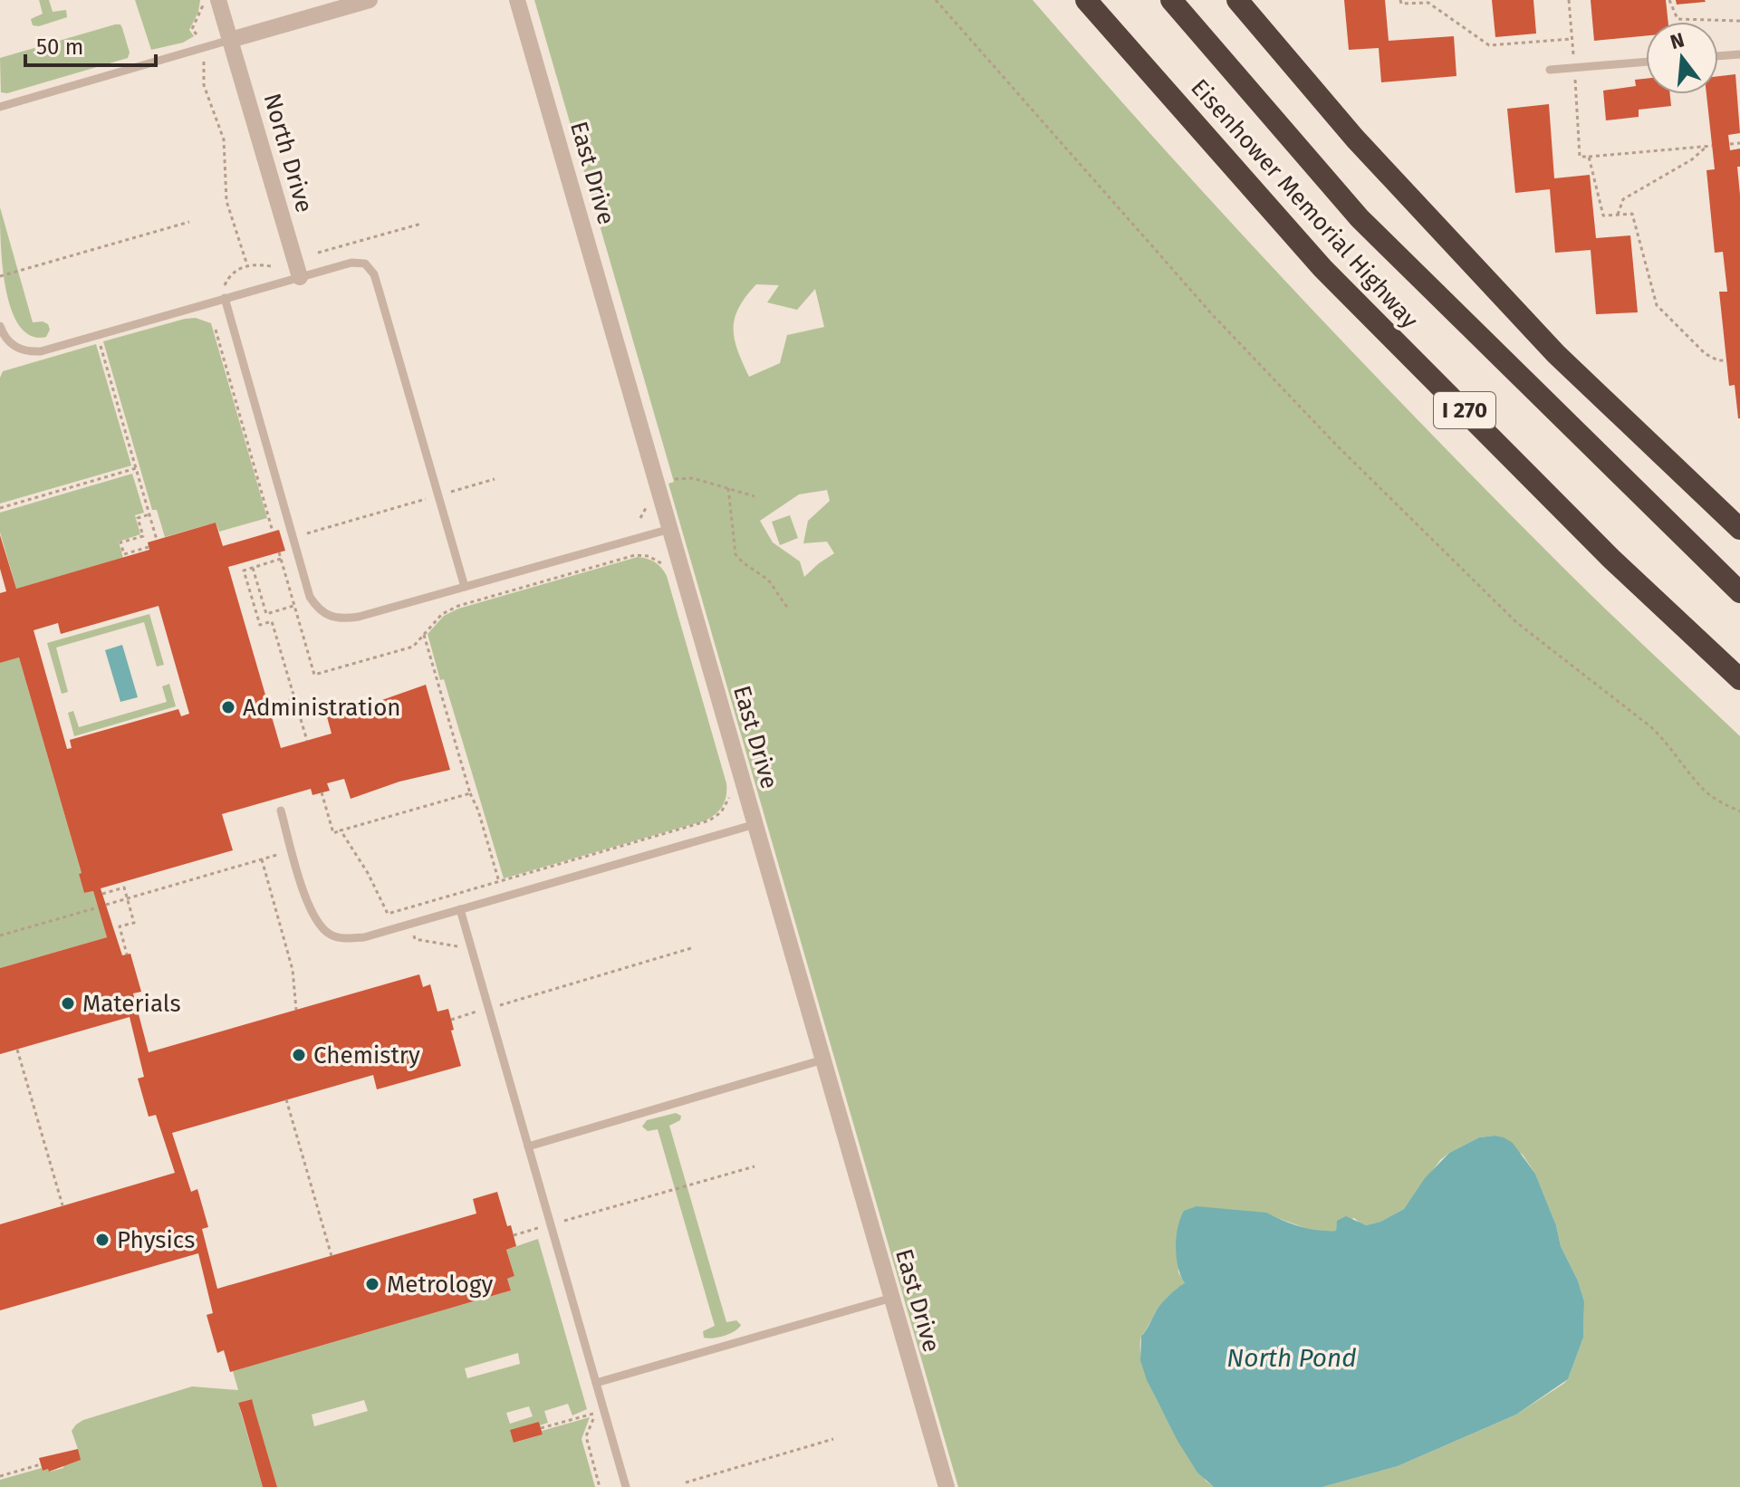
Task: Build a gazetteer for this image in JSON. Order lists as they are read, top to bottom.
{
  "streets": {
    "highway": ["Eisenhower Memorial Highway", "I 270"],
    "street": ["North Drive", "East Drive"]
  },
  "water": ["North Pond"],
  "places": [
    "Administration",
    "Materials",
    "Chemistry",
    "Physics",
    "Metrology"
  ],
  "scale_bar": "50 m",
  "north": "top"
}
